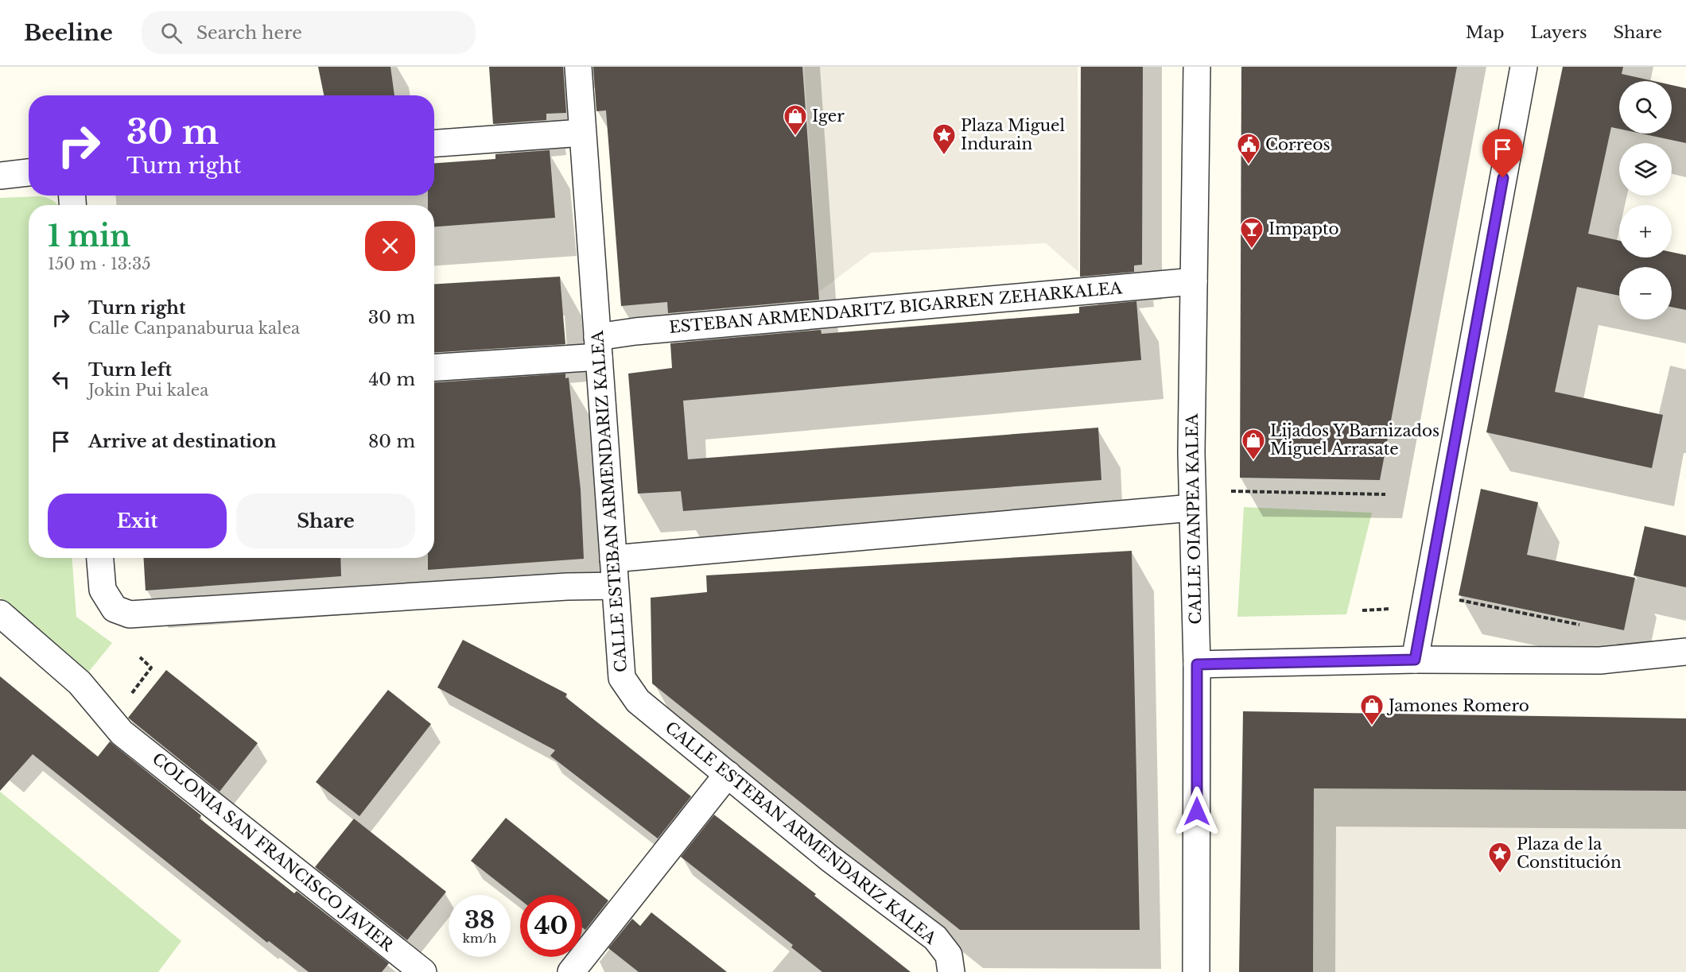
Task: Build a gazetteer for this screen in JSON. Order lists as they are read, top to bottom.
{
  "streets": {
    "street": [
      "ESTEBAN ARMENDARITZ BIGARREN ZEHARKALEA",
      "CALLE ESTEBAN ARMENDARIZ KALEA",
      "CALLE OIANPEA KALEA",
      "COLONIA SAN FRANCISCO JAVIER"
    ]
  },
  "crossings": [
    ["ESTEBAN ARMENDARITZ BIGARREN ZEHARKALEA", "CALLE ESTEBAN ARMENDARIZ KALEA"],
    ["ESTEBAN ARMENDARITZ BIGARREN ZEHARKALEA", "CALLE OIANPEA KALEA"]
  ],
  "places": {
    "shop": ["Iger", "Lijados Y Barnizados Miguel Arrasate", "Jamones Romero"],
    "place": ["Plaza Miguel Indurain", "Plaza de la Constitución"],
    "public building": ["Correos"],
    "bar": ["Impapto"]
  },
  "page": {
    "header": "Beeline",
    "search": "Search here",
    "nav": ["Map", "Layers", "Share"],
    "map_buttons": ["+", "−"],
    "turn": ["30 m", "Turn right"],
    "heading": ["1 min", "150 m · 13:35"],
    "list": [
      {
        "name": "Turn right",
        "note": "Calle Canpanaburua kalea",
        "value": "30 m"
      },
      {
        "name": "Turn left",
        "note": "Jokin Pui kalea",
        "value": "40 m"
      },
      {
        "name": "Arrive at destination",
        "value": "80 m"
      }
    ],
    "buttons": ["Exit", "Share"],
    "speed": "38 km/h",
    "limit": "40"
  }
}
